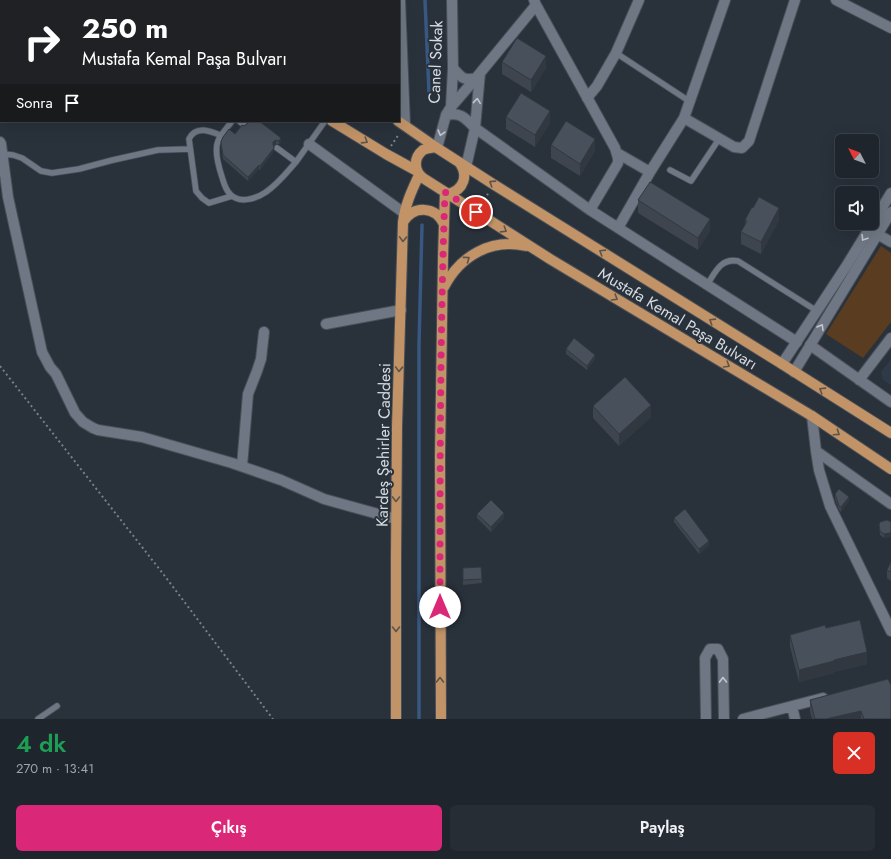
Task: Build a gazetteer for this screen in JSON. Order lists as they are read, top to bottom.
{
  "streets": {
    "main road": ["Mustafa Kemal Paşa Bulvarı", "Kardeş Şehirler Caddesi"],
    "street": ["Canel Sokak"]
  },
  "crossings": [
    ["Canel Sokak", "Mustafa Kemal Paşa Bulvarı"],
    ["Canel Sokak", "Kardeş Şehirler Caddesi"],
    ["Mustafa Kemal Paşa Bulvarı", "Kardeş Şehirler Caddesi"]
  ],
  "north": "top left",
  "page": {
    "turn": ["250 m", "Mustafa Kemal Paşa Bulvarı"],
    "then": "Sonra",
    "heading": ["4 dk", "270 m · 13:41"],
    "buttons": ["Çıkış", "Paylaş"]
  }
}
